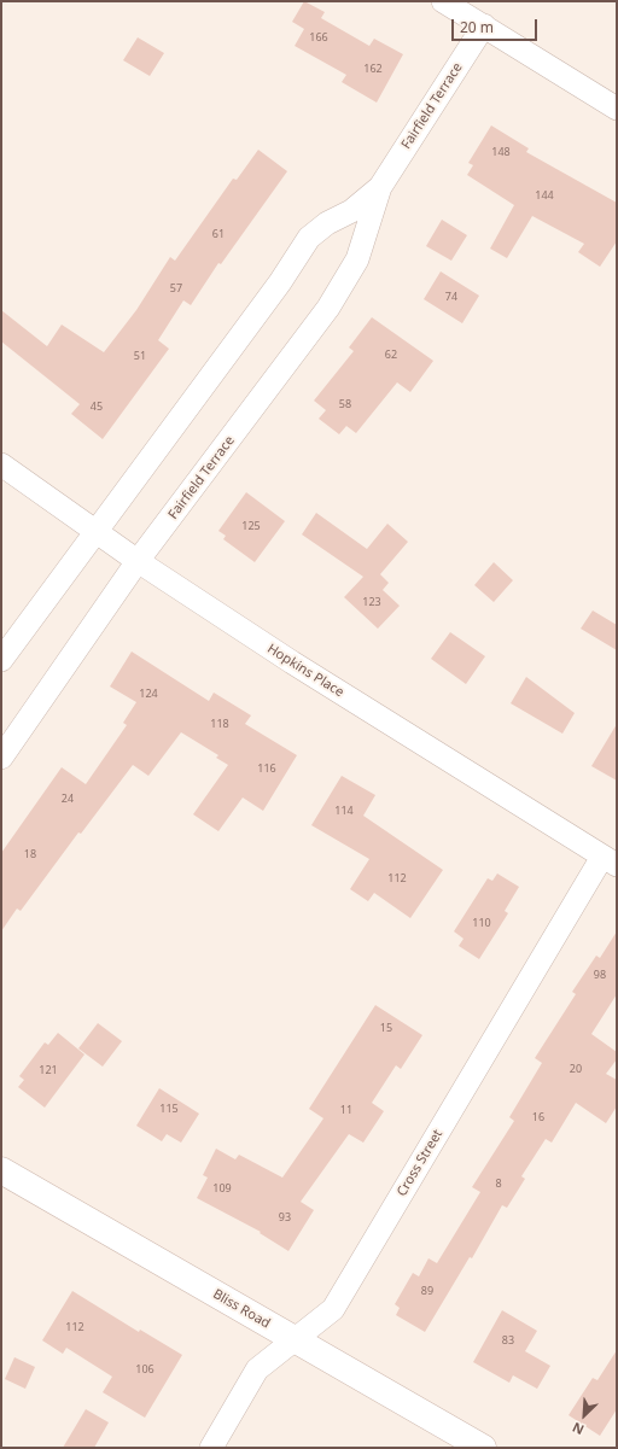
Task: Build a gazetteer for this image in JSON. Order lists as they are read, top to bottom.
{
  "streets": {
    "main road": ["Bliss Road"],
    "street": ["Fairfield Terrace", "Hopkins Place", "Cross Street"]
  },
  "crossings": [
    ["Fairfield Terrace", "Hopkins Place"],
    ["Hopkins Place", "Cross Street"],
    ["Cross Street", "Bliss Road"]
  ],
  "house_numbers": [
    "166",
    "162",
    "148",
    "144",
    "61",
    "57",
    "74",
    "62",
    "51",
    "58",
    "45",
    "125",
    "123",
    "124",
    "118",
    "116",
    "24",
    "114",
    "18",
    "112",
    "110",
    "98",
    "15",
    "20",
    "121",
    "115",
    "11",
    "16",
    "8",
    "109",
    "93",
    "89",
    "112",
    "83",
    "106"
  ],
  "scale_bar": "20 m",
  "north": "bottom left"
}
